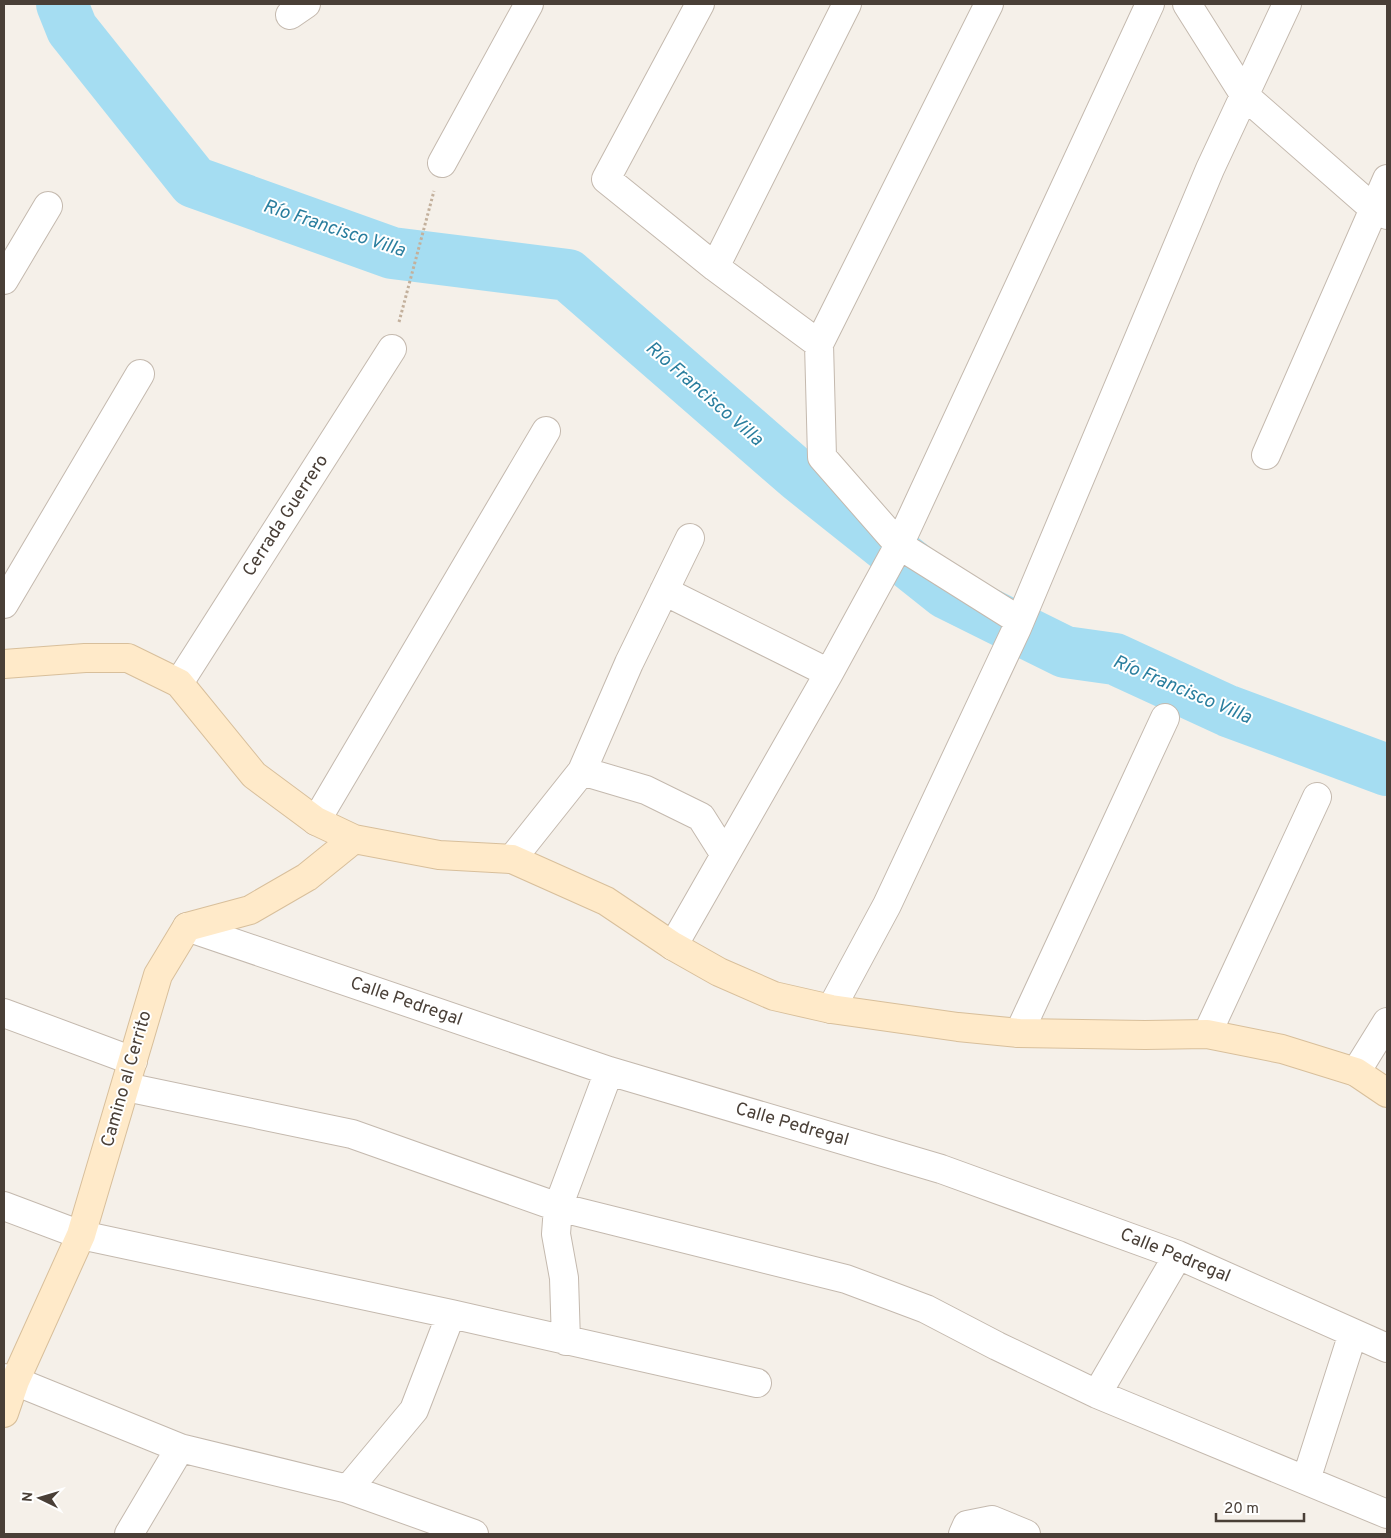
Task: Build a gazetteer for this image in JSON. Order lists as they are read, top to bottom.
{
  "streets": {
    "main road": ["Camino al Cerrito"],
    "street": ["Cerrada Guerrero", "Calle Pedregal"]
  },
  "crossings": [
    ["Calle Pedregal", "Camino al Cerrito"]
  ],
  "water": ["Río Francisco Villa"],
  "scale_bar": "20 m",
  "north": "left"
}
